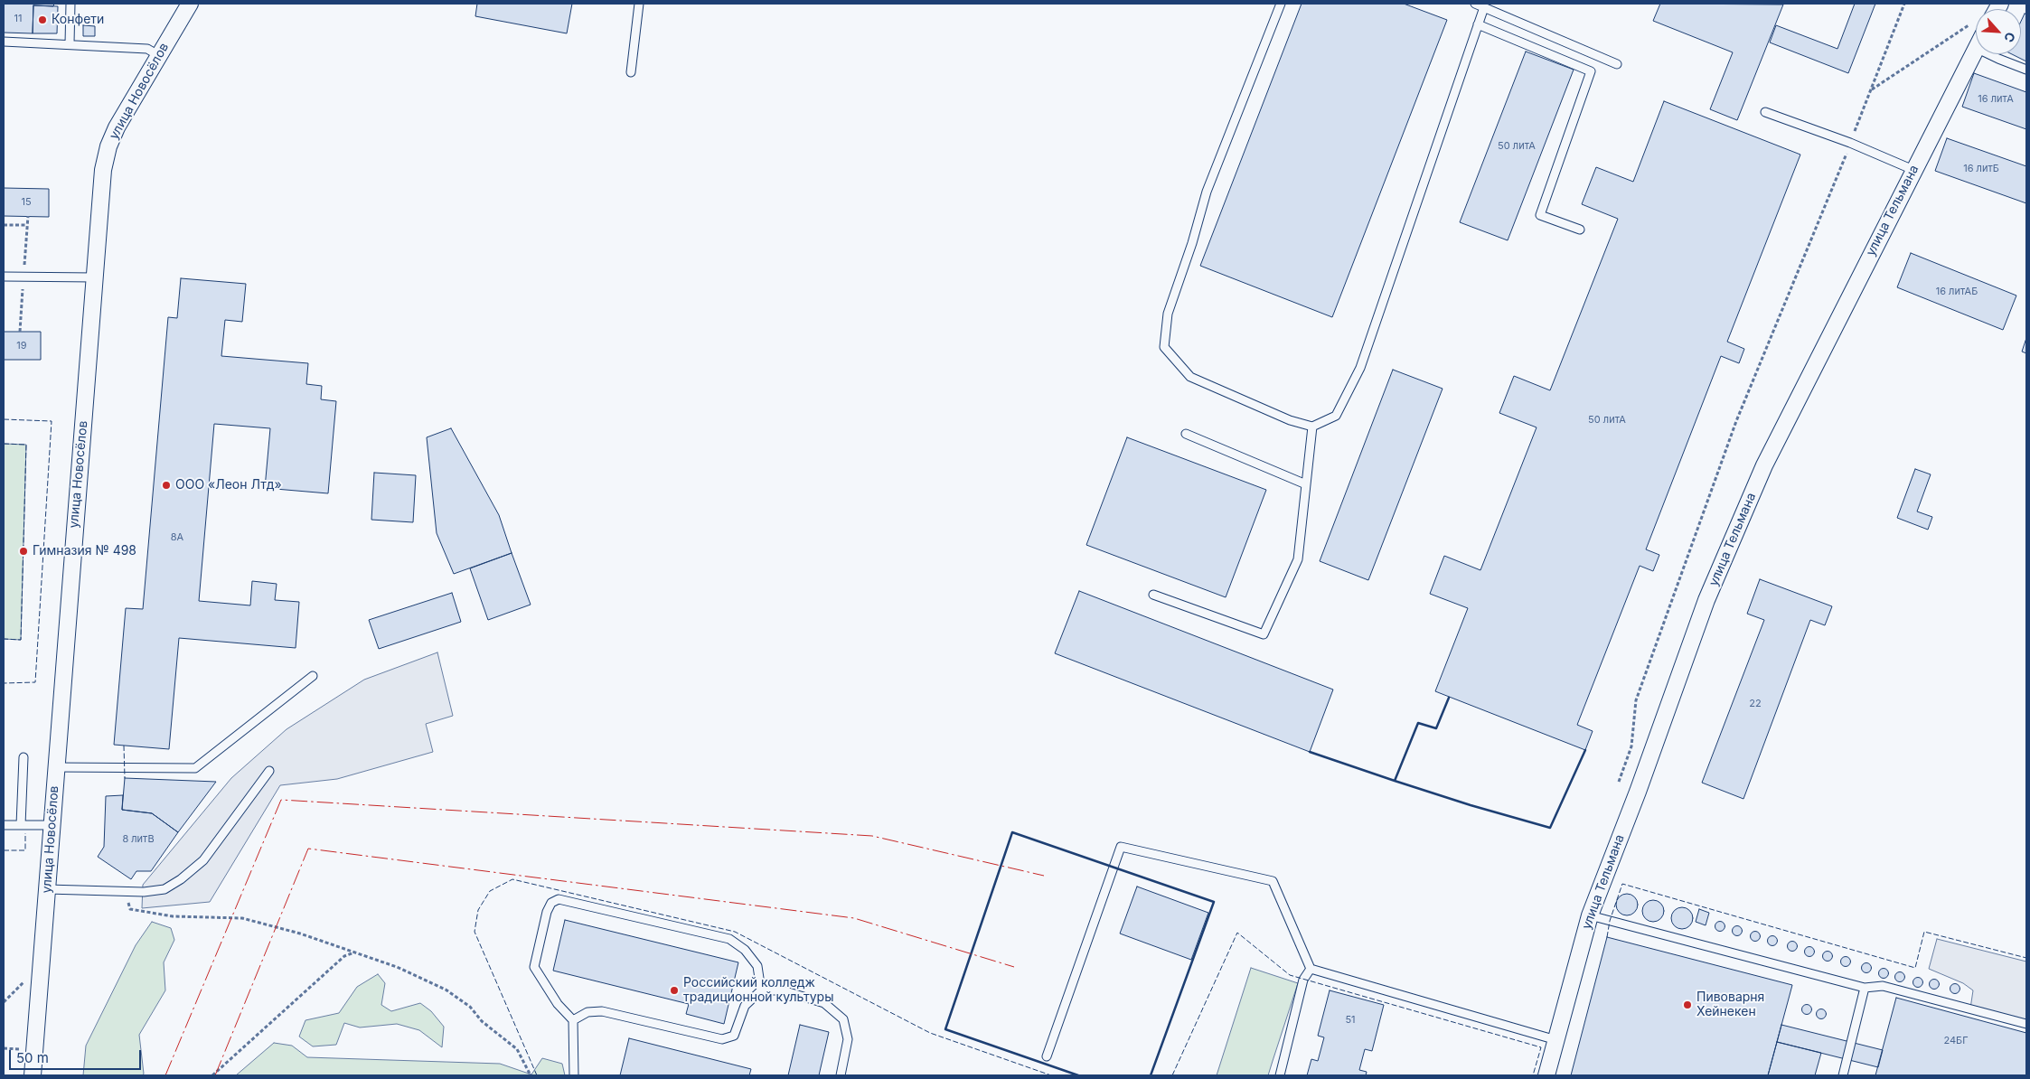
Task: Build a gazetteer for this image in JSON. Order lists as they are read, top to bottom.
{
  "streets": {
    "street": ["улица Новосёлов", "улица Тельмана"]
  },
  "places": [
    "Конфети",
    "ООО «Леон Лтд»",
    "Гимназия № 498",
    "Российский колледж традиционной культуры",
    "Пивоварня Хейнекен"
  ],
  "house_numbers": [
    "11",
    "16 литА",
    "50 литА",
    "16 литБ",
    "15",
    "16 литАБ",
    "19",
    "50 литА",
    "8А",
    "22",
    "8 литВ",
    "51",
    "24БГ"
  ],
  "scale_bar": "50 m",
  "north": "bottom right"
}
